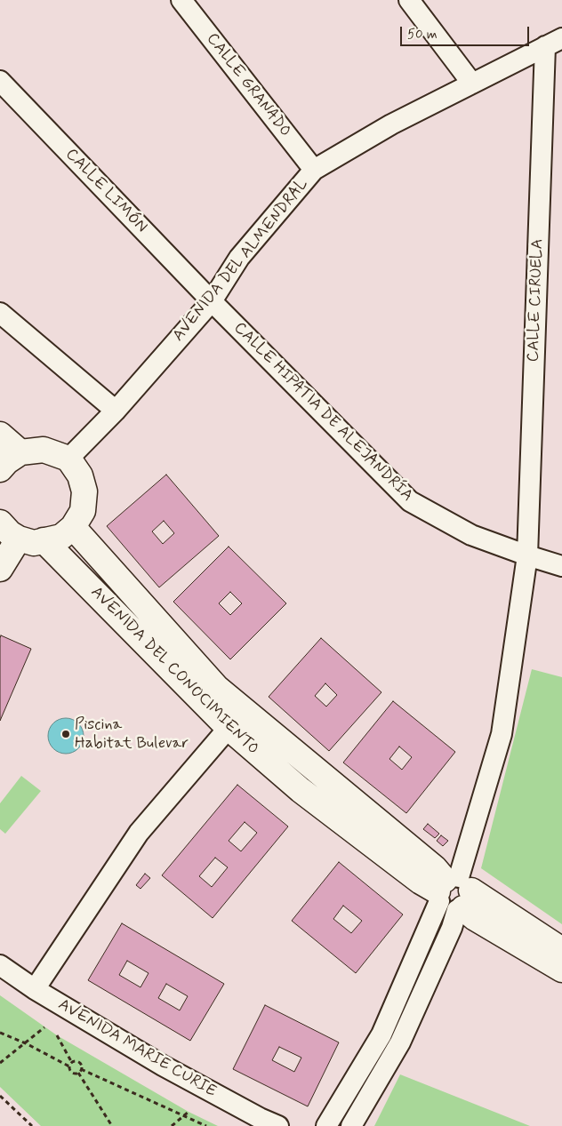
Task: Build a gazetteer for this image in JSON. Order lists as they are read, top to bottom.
{
  "streets": {
    "street": [
      "CALLE GRANADO",
      "CALLE LIMÓN",
      "AVENIDA DEL ALMENDRAL",
      "CALLE CIRUELA",
      "CALLE HIPATIA DE ALEJANDRÍA",
      "AVENIDA DEL CONOCIMIENTO",
      "AVENIDA MARIE CURIE"
    ]
  },
  "crossings": [
    ["CALLE GRANADO", "AVENIDA DEL ALMENDRAL"],
    ["CALLE LIMÓN", "AVENIDA DEL ALMENDRAL"],
    ["CALLE LIMÓN", "CALLE HIPATIA DE ALEJANDRÍA"],
    ["AVENIDA DEL ALMENDRAL", "CALLE CIRUELA"],
    ["AVENIDA DEL ALMENDRAL", "CALLE HIPATIA DE ALEJANDRÍA"],
    ["CALLE CIRUELA", "CALLE HIPATIA DE ALEJANDRÍA"],
    ["CALLE CIRUELA", "AVENIDA DEL CONOCIMIENTO"]
  ],
  "places": ["Piscina Habitat Bulevar"],
  "scale_bar": "50 m"
}
